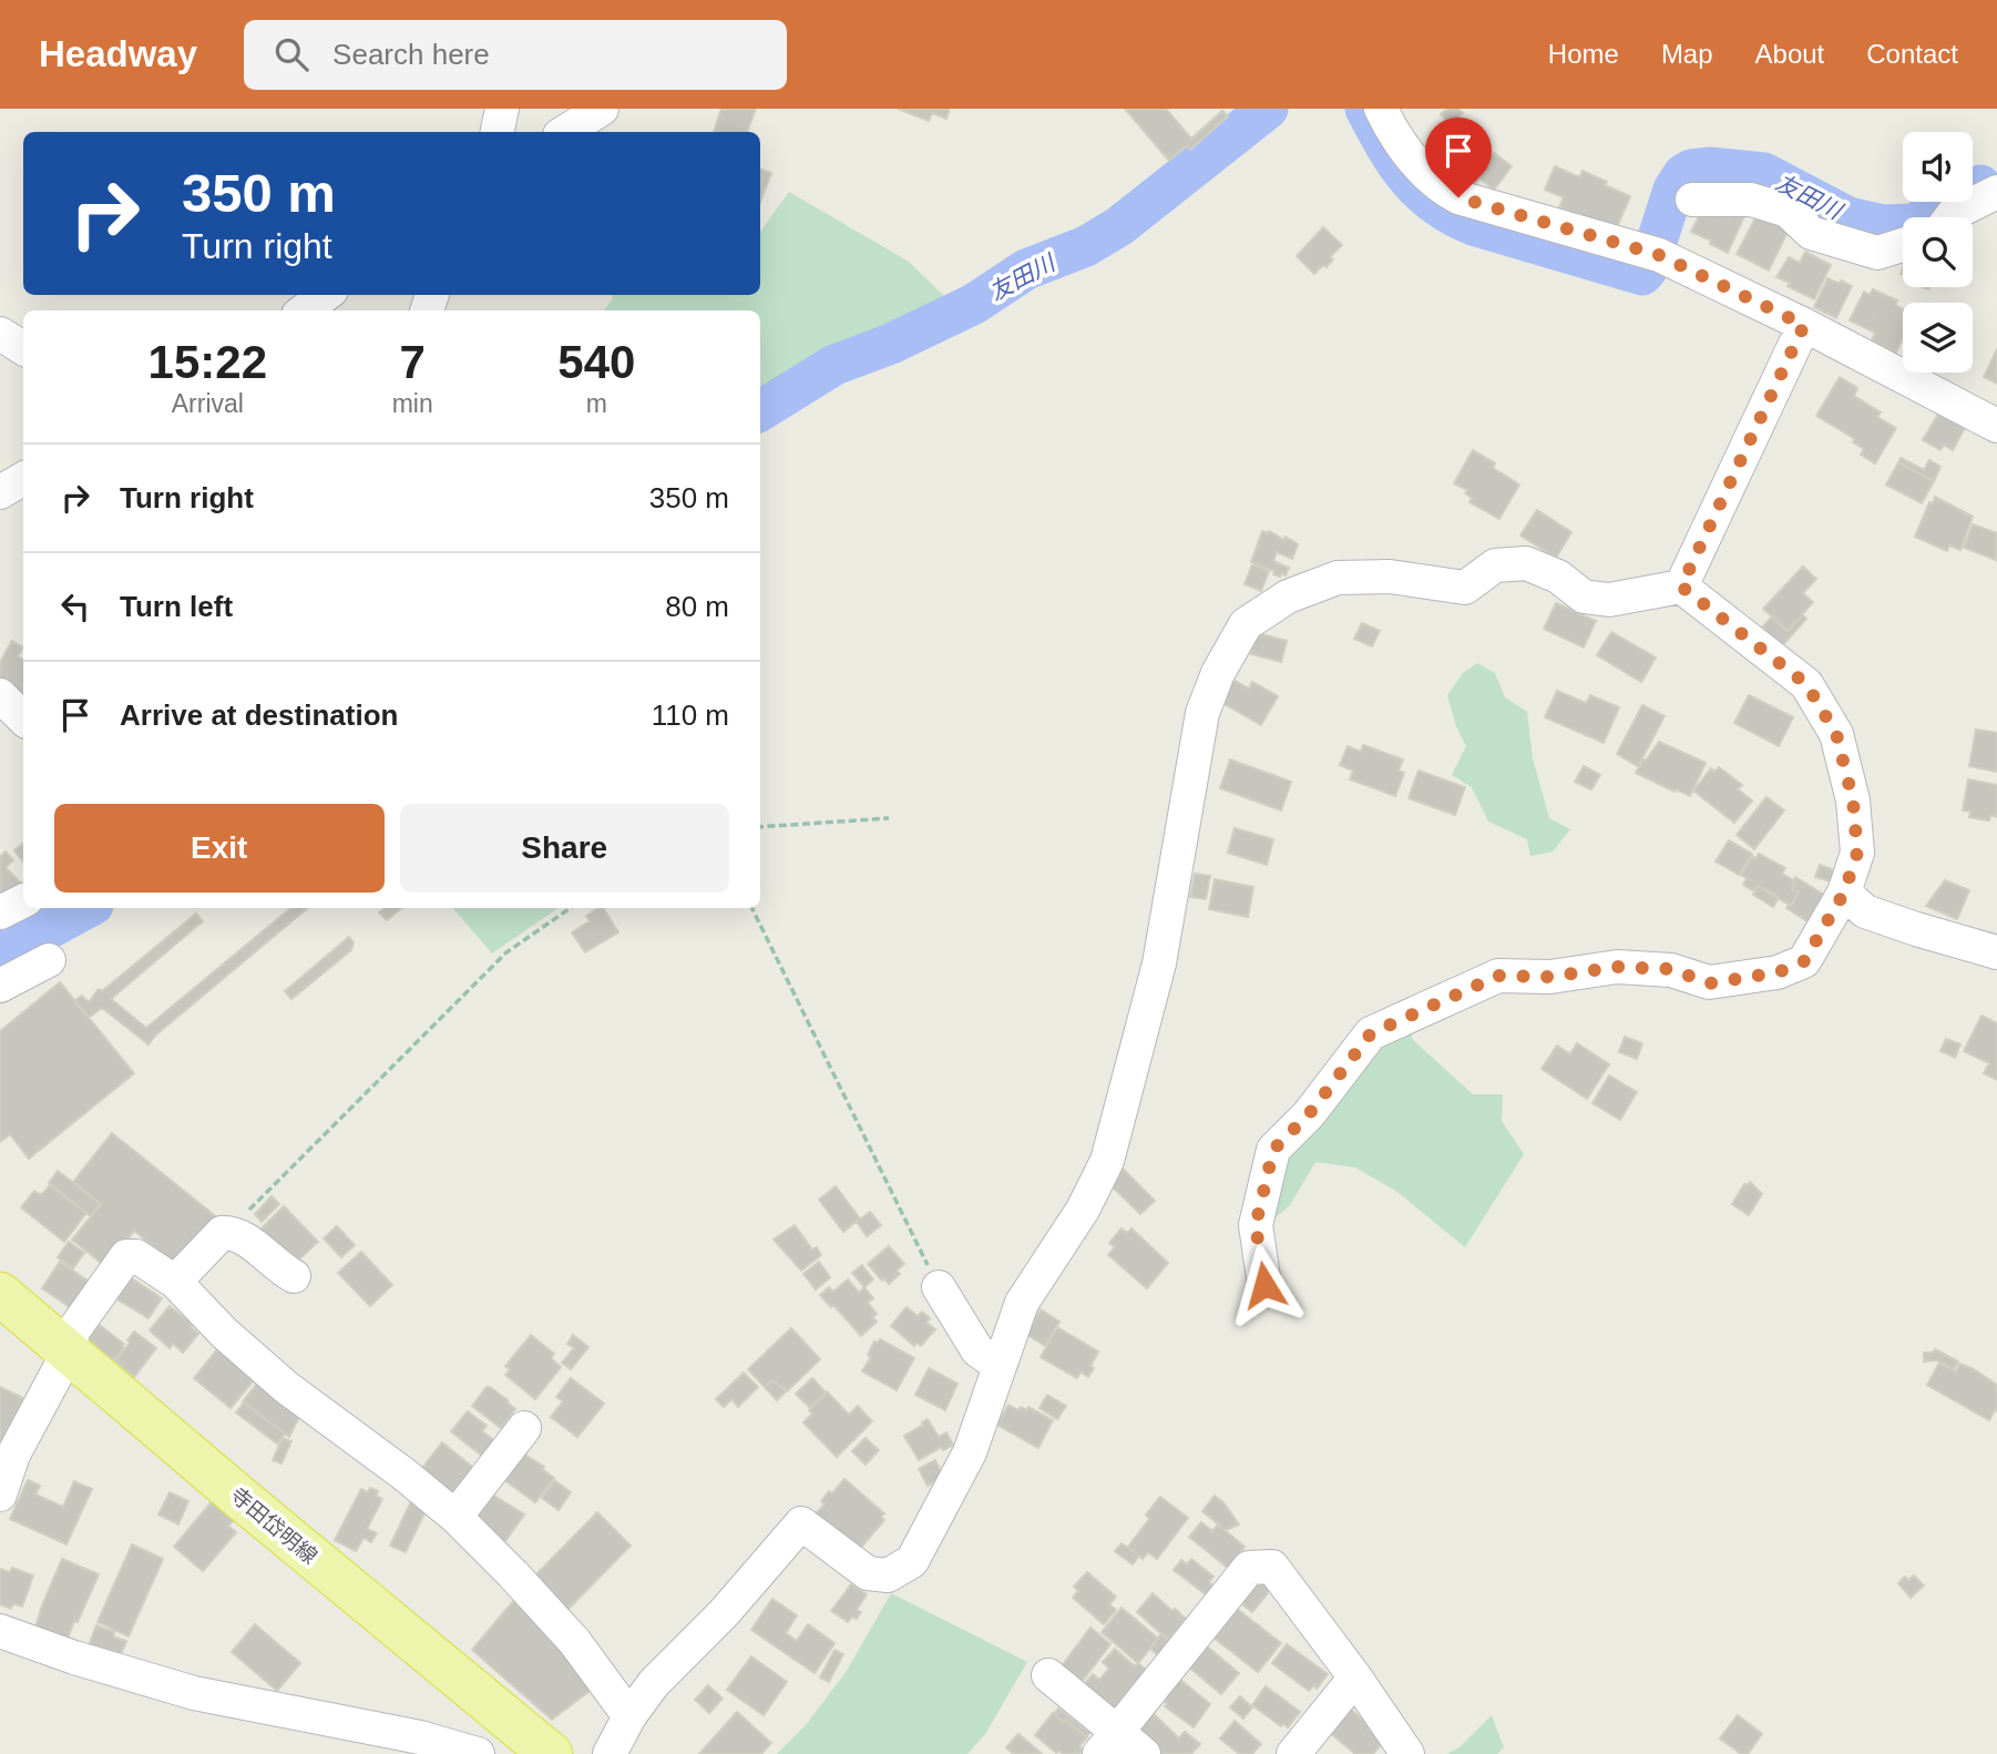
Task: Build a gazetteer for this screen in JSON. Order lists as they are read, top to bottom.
{
  "streets": {
    "main road": ["寺田岱明線"]
  },
  "water": ["友田川"],
  "page": {
    "header": "Headway",
    "search": "Search here",
    "nav": [
      "Home",
      "Map",
      "About",
      "Contact"
    ],
    "turn": ["350 m", "Turn right"],
    "eta": [
      "15:22",
      "Arrival",
      "7",
      "min",
      "540",
      "m"
    ],
    "list": [
      {
        "name": "Turn right",
        "value": "350 m"
      },
      {
        "name": "Turn left",
        "value": "80 m"
      },
      {
        "name": "Arrive at destination",
        "value": "110 m"
      }
    ],
    "buttons": ["Exit", "Share"]
  }
}
